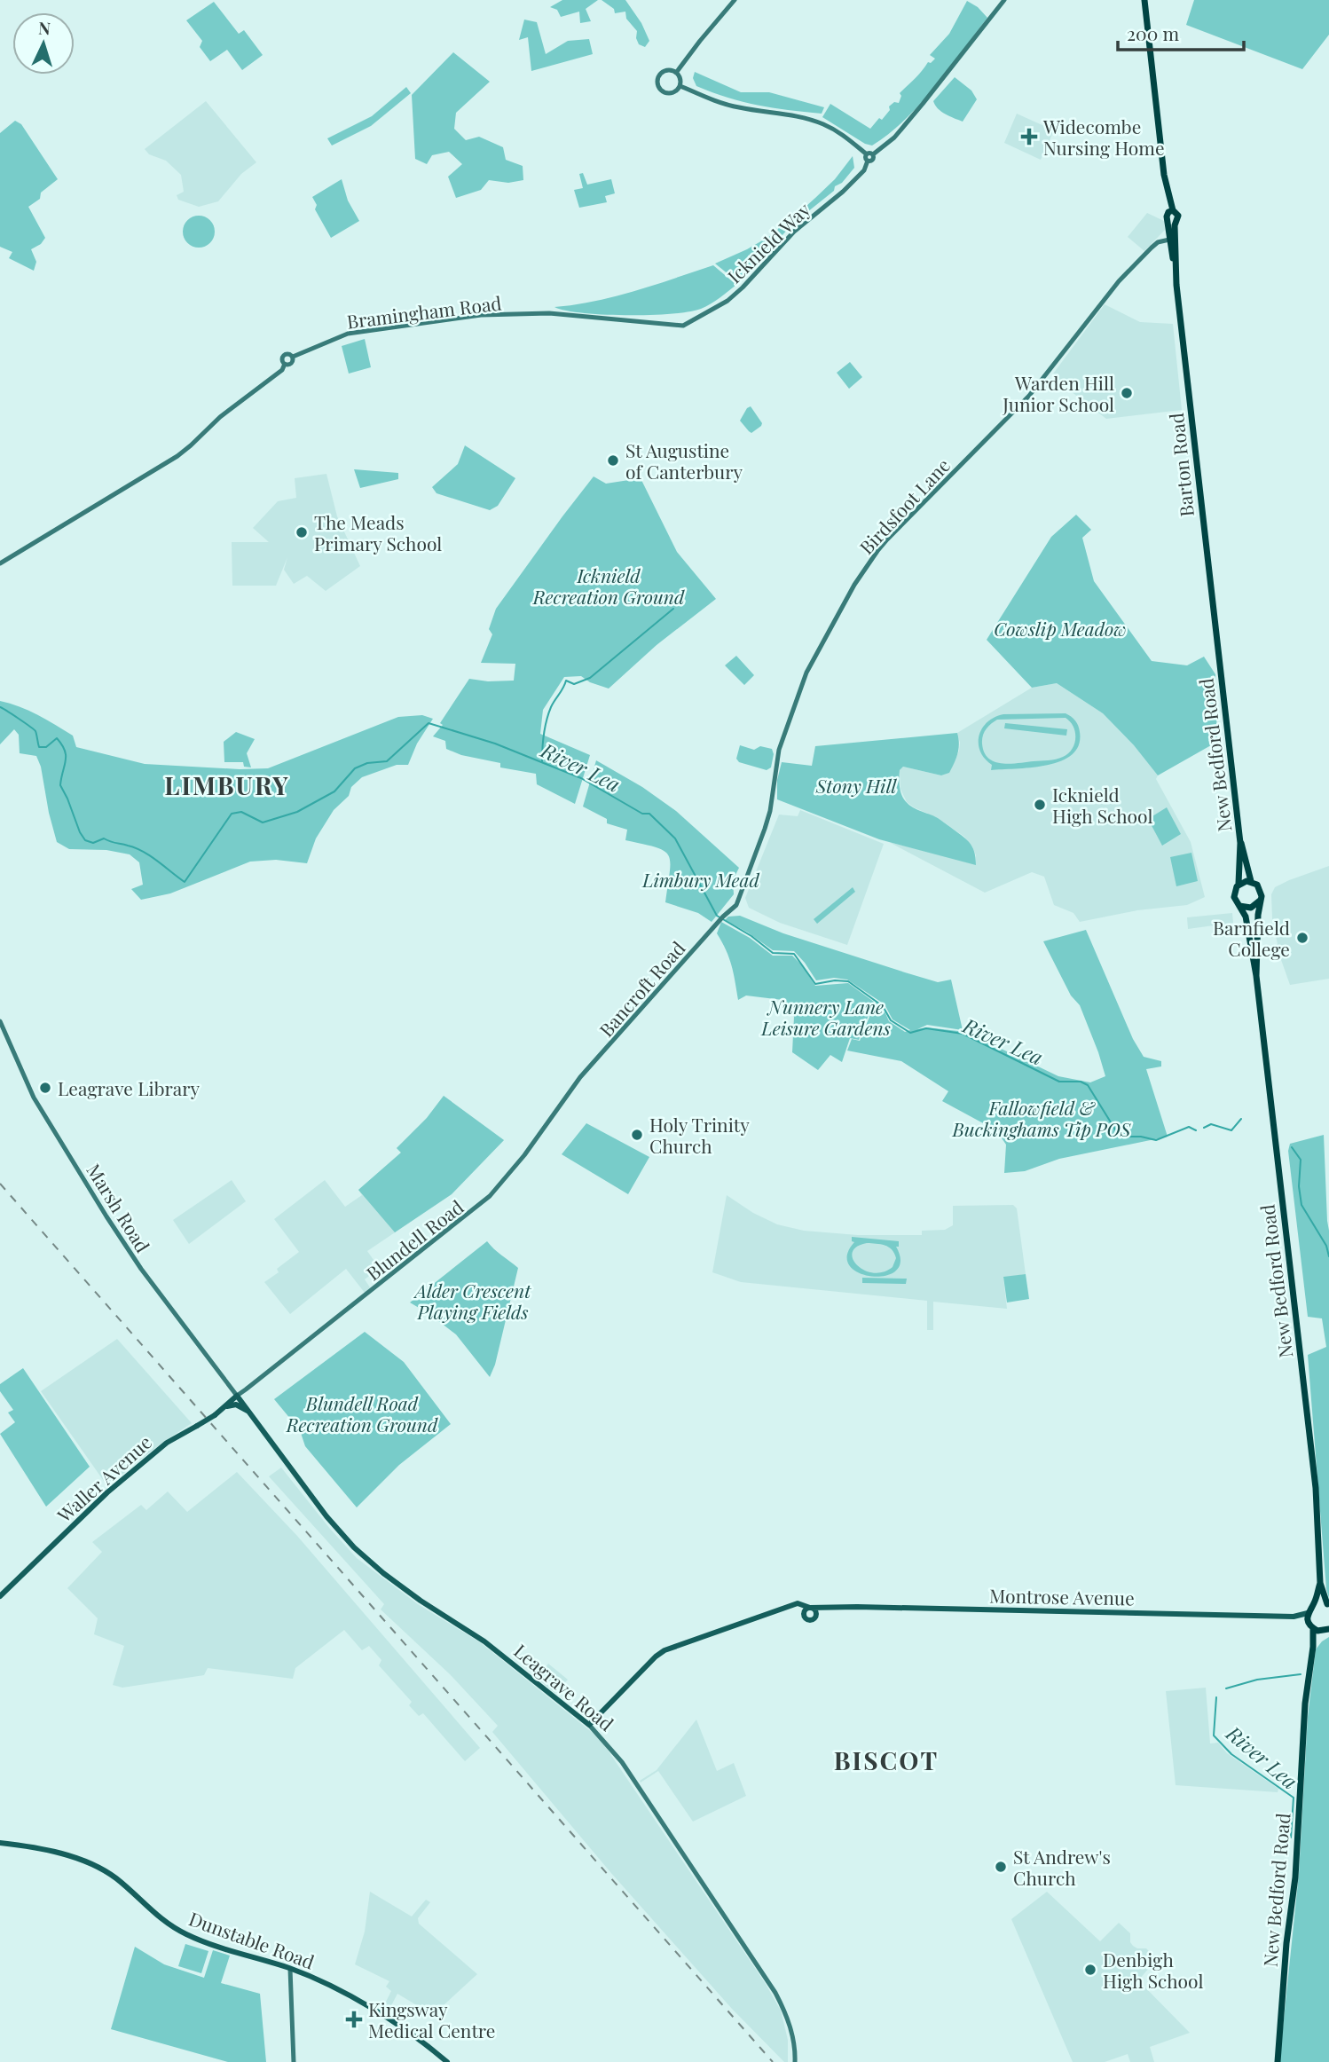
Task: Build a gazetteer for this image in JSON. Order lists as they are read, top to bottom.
{
  "streets": {
    "highway": ["Barton Road", "New Bedford Road"],
    "main road": [
      "Waller Avenue",
      "Montrose Avenue",
      "Leagrave Road",
      "Dunstable Road"
    ],
    "street": [
      "Icknield Way",
      "Bramingham Road",
      "Birdsfoot Lane",
      "Bancroft Road",
      "Marsh Road",
      "Blundell Road"
    ]
  },
  "crossings": [
    ["Icknield Way", "Bramingham Road"],
    ["Barton Road", "Birdsfoot Lane"],
    ["Barton Road", "New Bedford Road"],
    ["Birdsfoot Lane", "Bancroft Road"],
    ["New Bedford Road", "Montrose Avenue"],
    ["Bancroft Road", "Blundell Road"],
    ["Marsh Road", "Blundell Road"],
    ["Marsh Road", "Waller Avenue"],
    ["Marsh Road", "Leagrave Road"],
    ["Blundell Road", "Waller Avenue"],
    ["Blundell Road", "Leagrave Road"],
    ["Waller Avenue", "Leagrave Road"]
  ],
  "districts": ["LIMBURY", "BISCOT"],
  "water": ["River Lea"],
  "parks": [
    "Icknield Recreation Ground",
    "Cowslip Meadow",
    "Stony Hill",
    "Limbury Mead",
    "Nunnery Lane Leisure Gardens",
    "Fallowfield & Buckinghams Tip POS",
    "Alder Crescent Playing Fields",
    "Blundell Road Recreation Ground"
  ],
  "places": {
    "health": ["Widecombe Nursing Home", "Kingsway Medical Centre"],
    "other": [
      "Warden Hill Junior School",
      "St Augustine of Canterbury",
      "The Meads Primary School",
      "Icknield High School",
      "Barnfield College",
      "Leagrave Library",
      "Holy Trinity Church",
      "St Andrew's Church",
      "Denbigh High School"
    ]
  },
  "scale_bar": "200 m",
  "north": "top"
}
